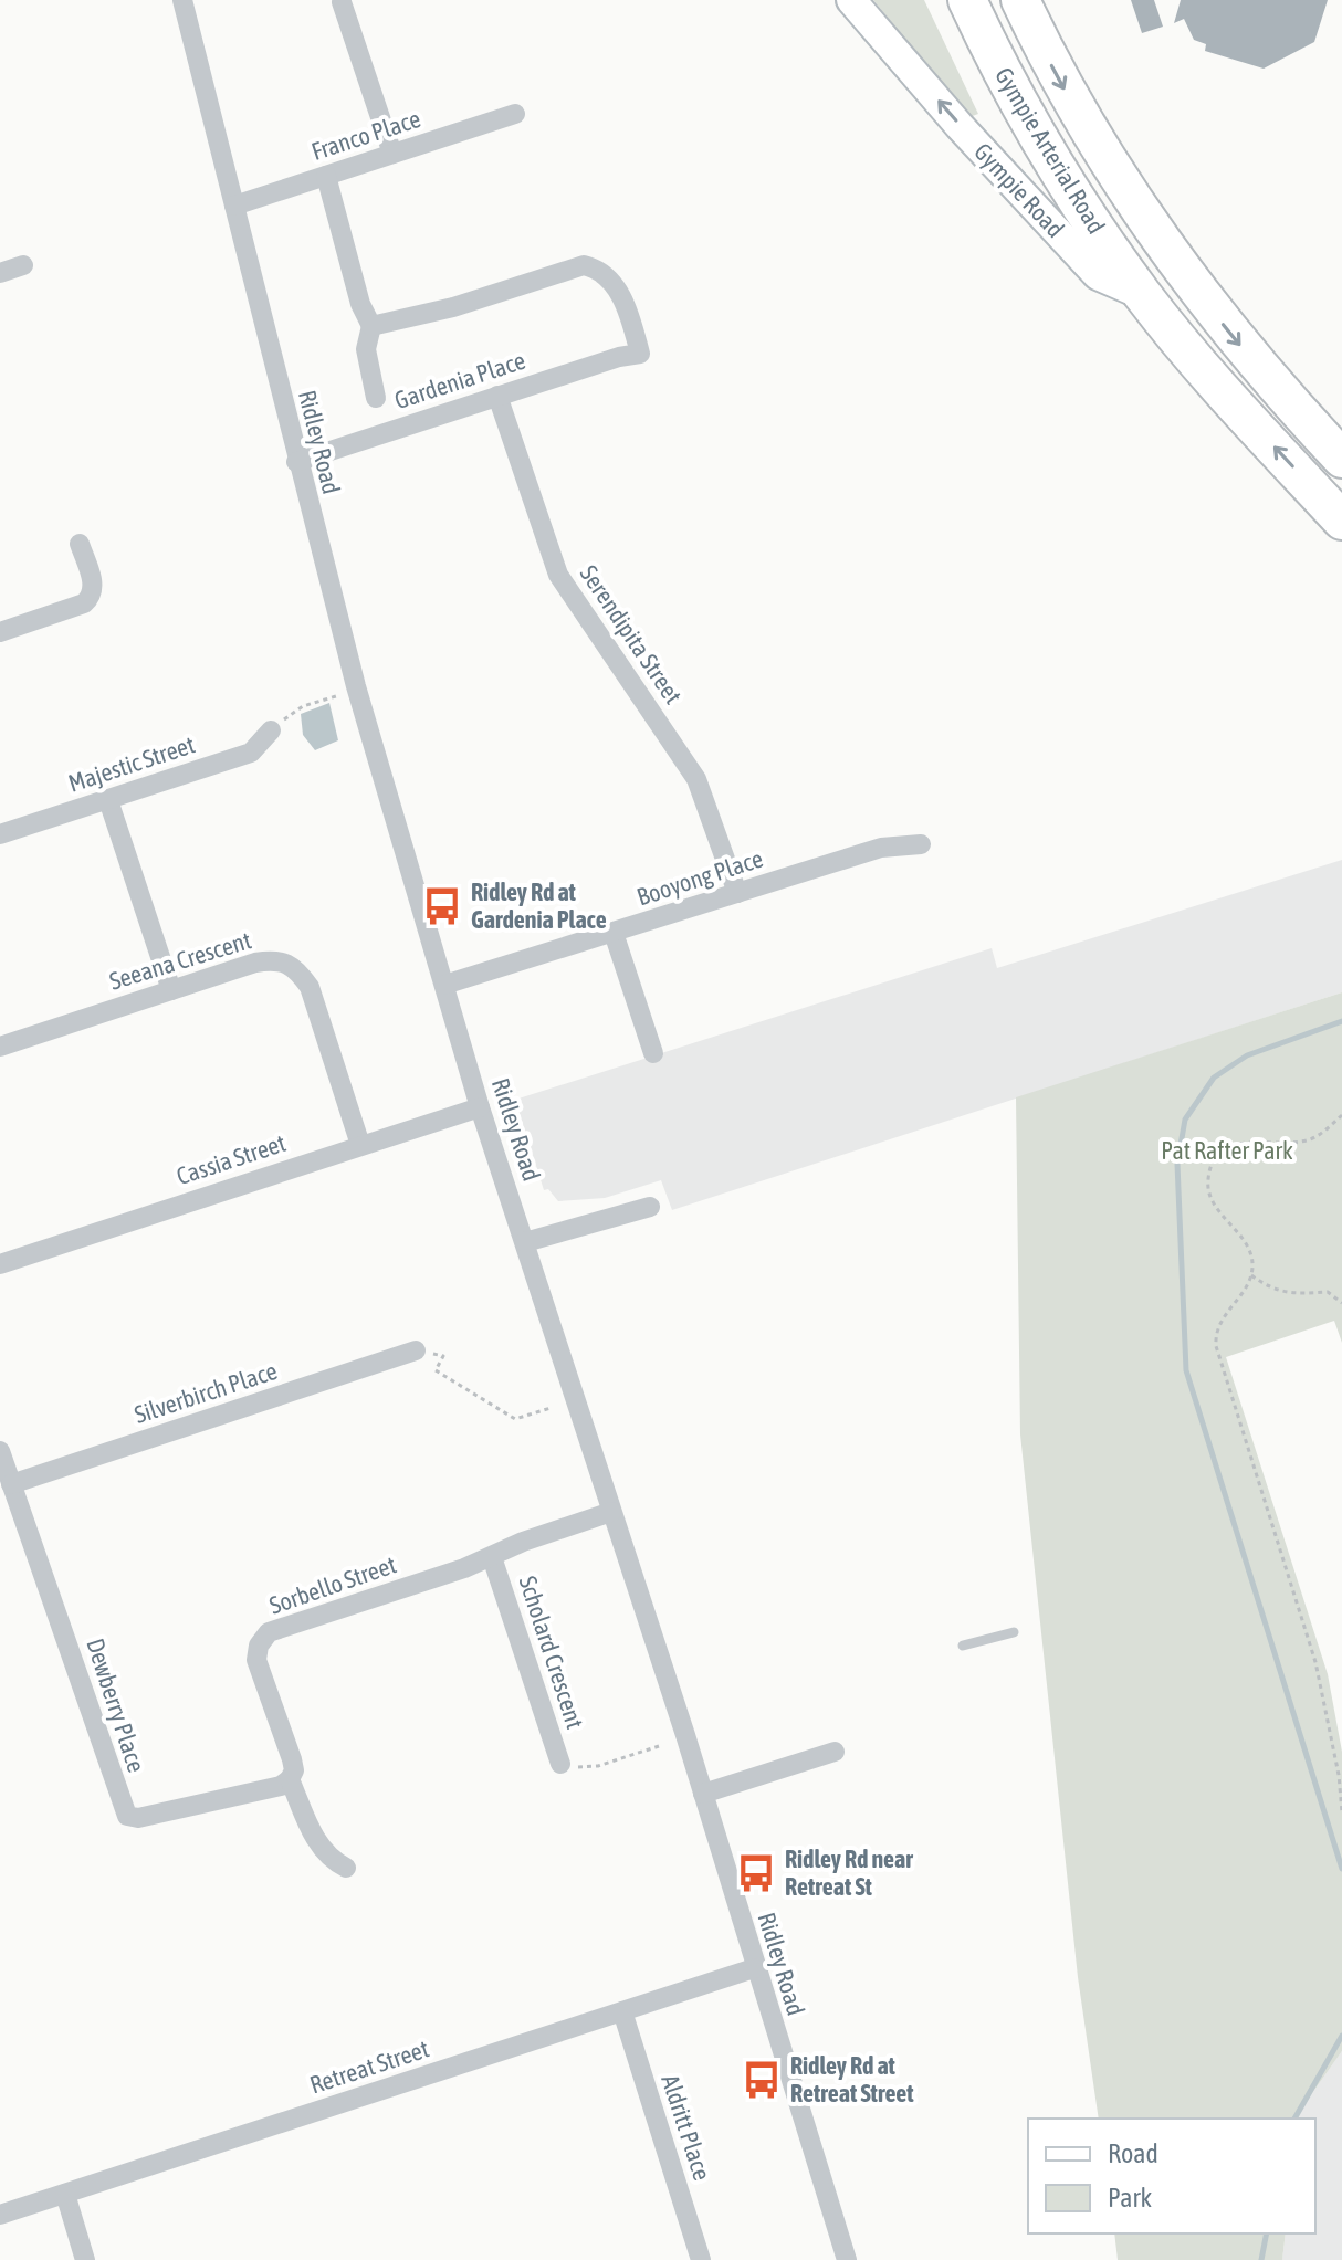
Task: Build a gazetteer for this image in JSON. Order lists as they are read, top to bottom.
{
  "streets": {
    "highway": ["Gympie Arterial Road", "Gympie Road"],
    "street": [
      "Franco Place",
      "Gardenia Place",
      "Ridley Road",
      "Serendipita Street",
      "Majestic Street",
      "Booyong Place",
      "Seeana Crescent",
      "Cassia Street",
      "Silverbirch Place",
      "Sorbello Street",
      "Scholard Crescent",
      "Dewberry Place",
      "Retreat Street",
      "Aldritt Place"
    ]
  },
  "crossings": [
    ["Franco Place", "Ridley Road"],
    ["Gympie Arterial Road", "Gympie Road"],
    ["Gardenia Place", "Ridley Road"],
    ["Gardenia Place", "Serendipita Street"],
    ["Ridley Road", "Booyong Place"],
    ["Ridley Road", "Cassia Street"],
    ["Ridley Road", "Sorbello Street"],
    ["Ridley Road", "Retreat Street"],
    ["Serendipita Street", "Booyong Place"],
    ["Seeana Crescent", "Cassia Street"],
    ["Silverbirch Place", "Dewberry Place"],
    ["Sorbello Street", "Scholard Crescent"],
    ["Sorbello Street", "Dewberry Place"],
    ["Retreat Street", "Aldritt Place"]
  ],
  "one_way": ["Gympie Road"],
  "parks": ["Pat Rafter Park"],
  "places": {
    "bus stop": ["Ridley Rd at Gardenia Place", "Ridley Rd near Retreat St", "Ridley Rd at Retreat Street"]
  },
  "legend": ["Road", "Park"]
}
